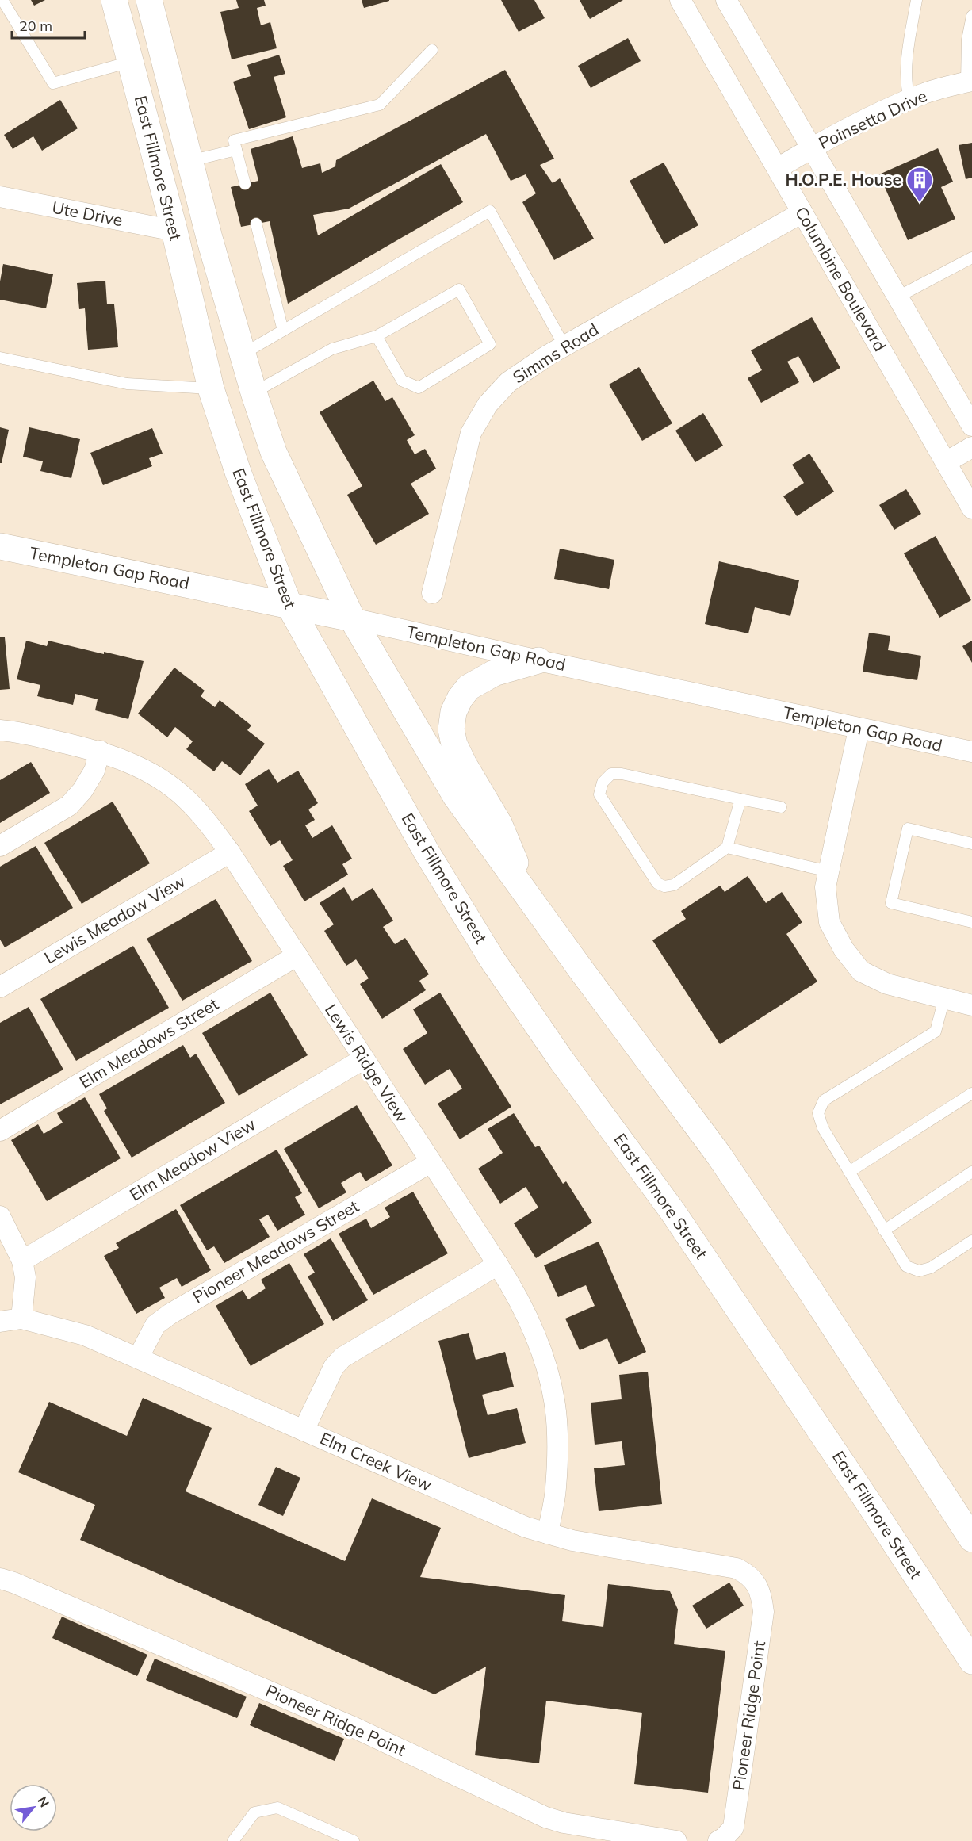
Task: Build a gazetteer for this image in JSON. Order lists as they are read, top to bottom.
{
  "streets": {
    "main road": ["East Fillmore Street", "Templeton Gap Road"],
    "street": [
      "Poinsetta Drive",
      "Ute Drive",
      "Columbine Boulevard",
      "Simms Road",
      "Lewis Meadow View",
      "Elm Meadows Street",
      "Lewis Ridge View",
      "Elm Meadow View",
      "Pioneer Meadows Street",
      "Elm Creek View",
      "Pioneer Ridge Point"
    ]
  },
  "crossings": [
    ["Poinsetta Drive", "Columbine Boulevard"],
    ["East Fillmore Street", "Ute Drive"],
    ["East Fillmore Street", "Templeton Gap Road"],
    ["Columbine Boulevard", "Simms Road"],
    ["Lewis Meadow View", "Lewis Ridge View"],
    ["Elm Meadows Street", "Lewis Ridge View"],
    ["Lewis Ridge View", "Elm Meadow View"],
    ["Lewis Ridge View", "Pioneer Meadows Street"],
    ["Lewis Ridge View", "Elm Creek View"],
    ["Pioneer Meadows Street", "Elm Creek View"],
    ["Elm Creek View", "Pioneer Ridge Point"]
  ],
  "places": {
    "building": ["H.O.P.E. House"]
  },
  "scale_bar": "20 m",
  "north": "top right"
}
